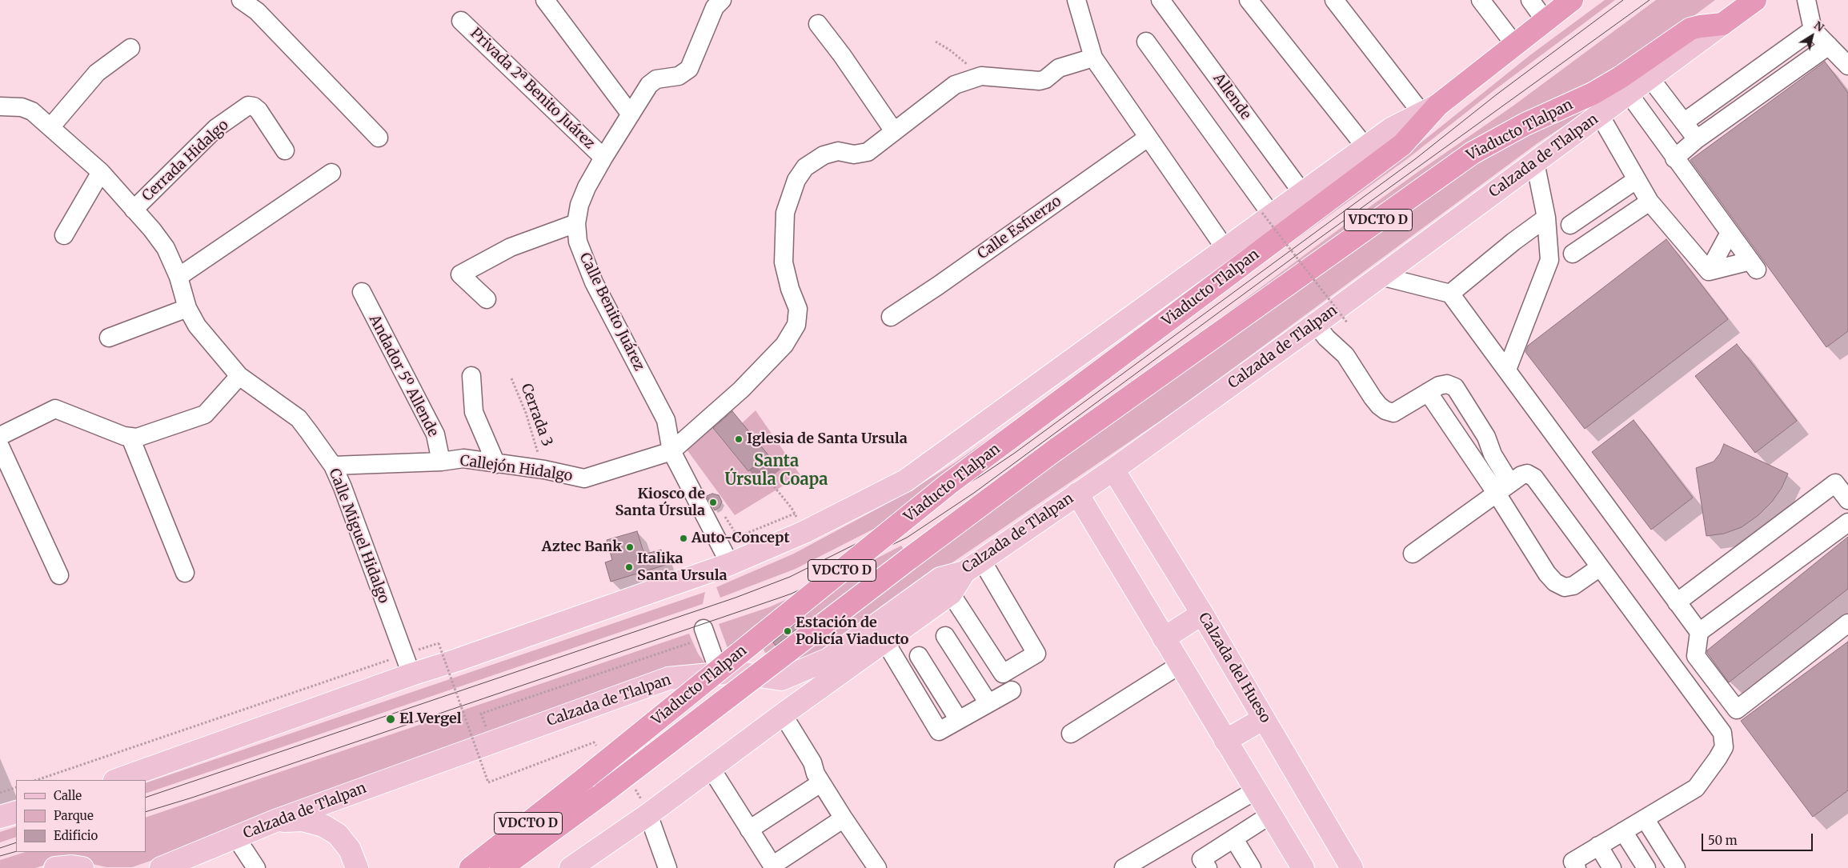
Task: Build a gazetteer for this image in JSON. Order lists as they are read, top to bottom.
{
  "streets": {
    "highway": ["Viaducto Tlalpan", "Calzada de Tlalpan", "VDCTO D"],
    "main road": ["Calzada del Hueso"],
    "street": [
      "Privada 2ª Benito Juárez",
      "Allende",
      "Cerrada Hidalgo",
      "Calle Esfuerzo",
      "Calle Benito Juárez",
      "Andador 5º Allende",
      "Callejón Hidalgo",
      "Calle Miguel Hidalgo"
    ],
    "path": ["Cerrada 3"]
  },
  "crossings": [
    ["Privada 2ª Benito Juárez", "Calle Benito Juárez"],
    ["Viaducto Tlalpan", "Calzada de Tlalpan"],
    ["Calzada de Tlalpan", "Calzada del Hueso"],
    ["Cerrada Hidalgo", "Calle Miguel Hidalgo"],
    ["Calle Benito Juárez", "Callejón Hidalgo"],
    ["Andador 5º Allende", "Callejón Hidalgo"],
    ["Callejón Hidalgo", "Calle Miguel Hidalgo"]
  ],
  "districts": ["Santa Úrsula Coapa"],
  "places": [
    "Iglesia de Santa Ursula",
    "Kiosco de Santa Úrsula",
    "Auto-Concept",
    "Aztec Bank",
    "Italika Santa Ursula",
    "Estación de Policía Viaducto",
    "El Vergel"
  ],
  "legend": ["Calle", "Parque", "Edificio"],
  "scale_bar": "50 m",
  "north": "top right"
}
